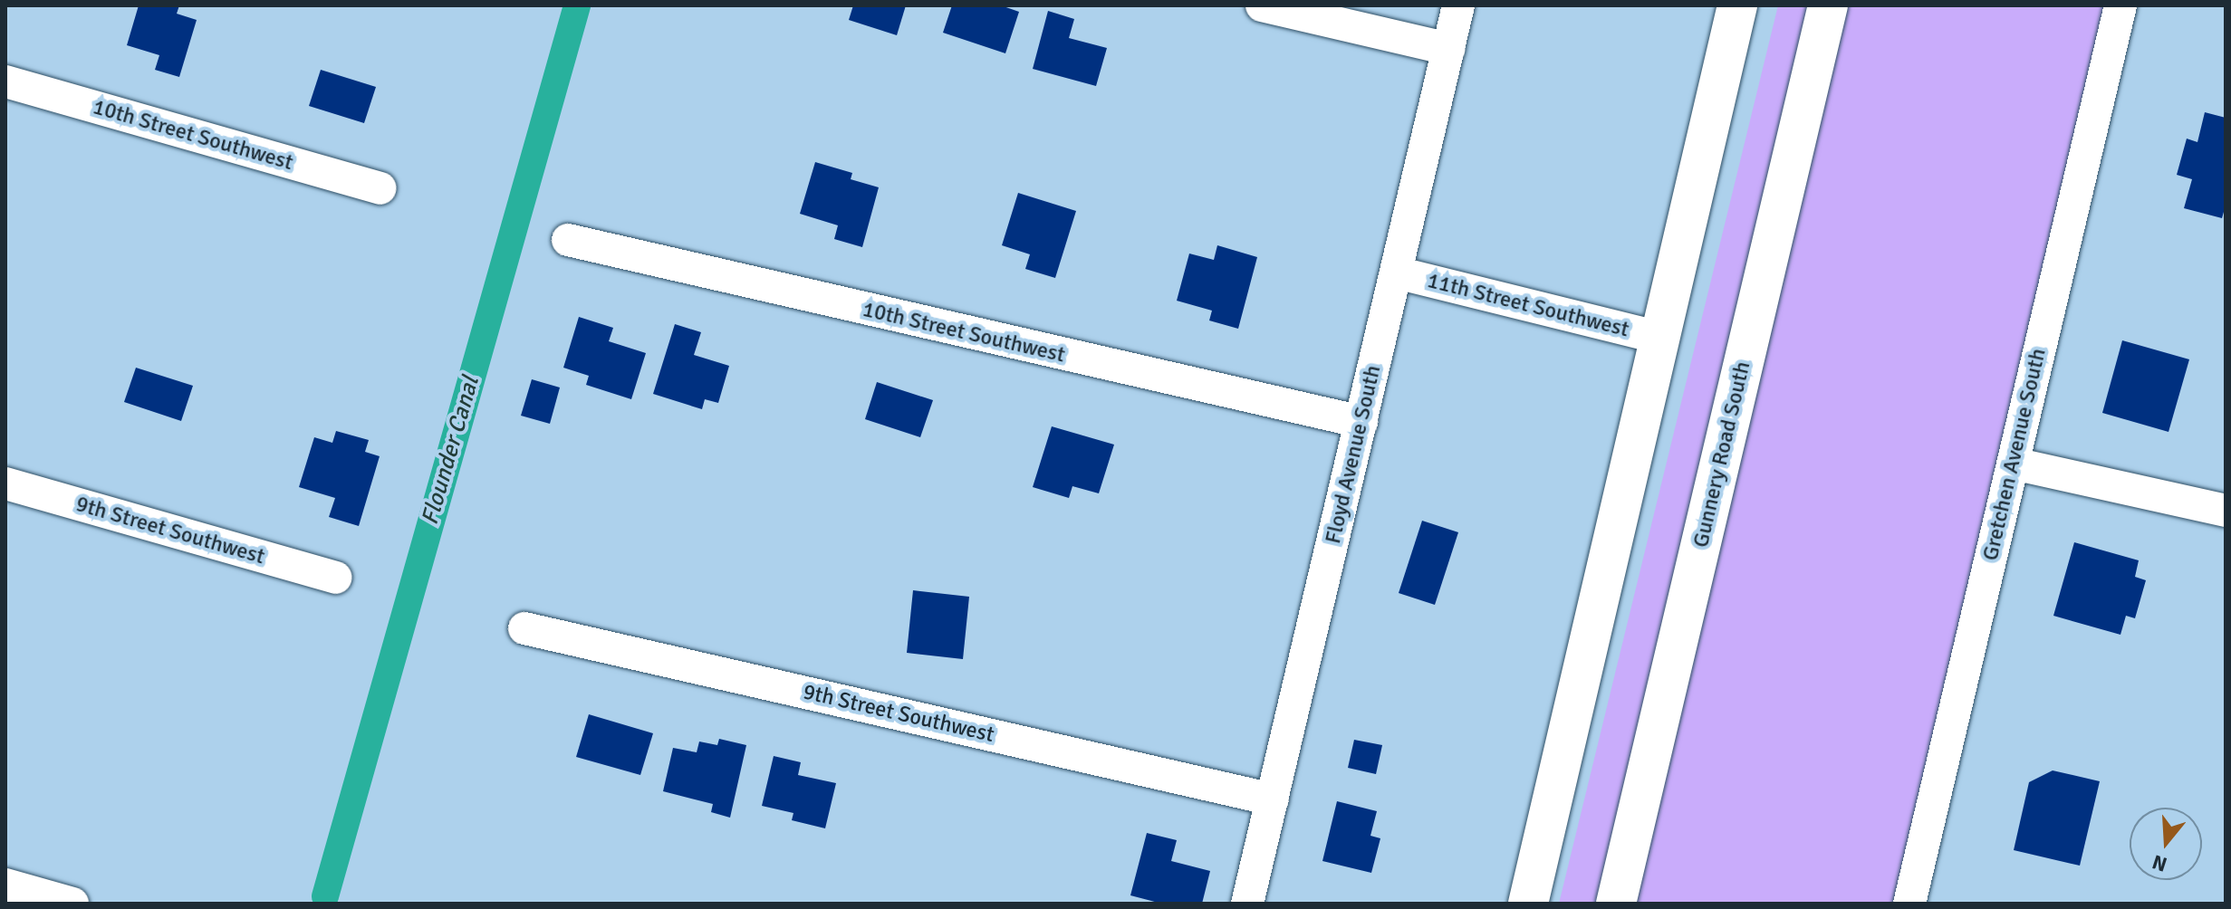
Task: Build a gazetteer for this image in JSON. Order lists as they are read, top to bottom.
{
  "streets": {
    "main road": ["Gunnery Road South"],
    "street": [
      "10th Street Southwest",
      "11th Street Southwest",
      "Floyd Avenue South",
      "Gretchen Avenue South",
      "9th Street Southwest"
    ]
  },
  "crossings": [
    ["10th Street Southwest", "Floyd Avenue South"],
    ["11th Street Southwest", "Floyd Avenue South"],
    ["Floyd Avenue South", "9th Street Southwest"]
  ],
  "water": ["Flounder Canal"],
  "north": "bottom"
}
